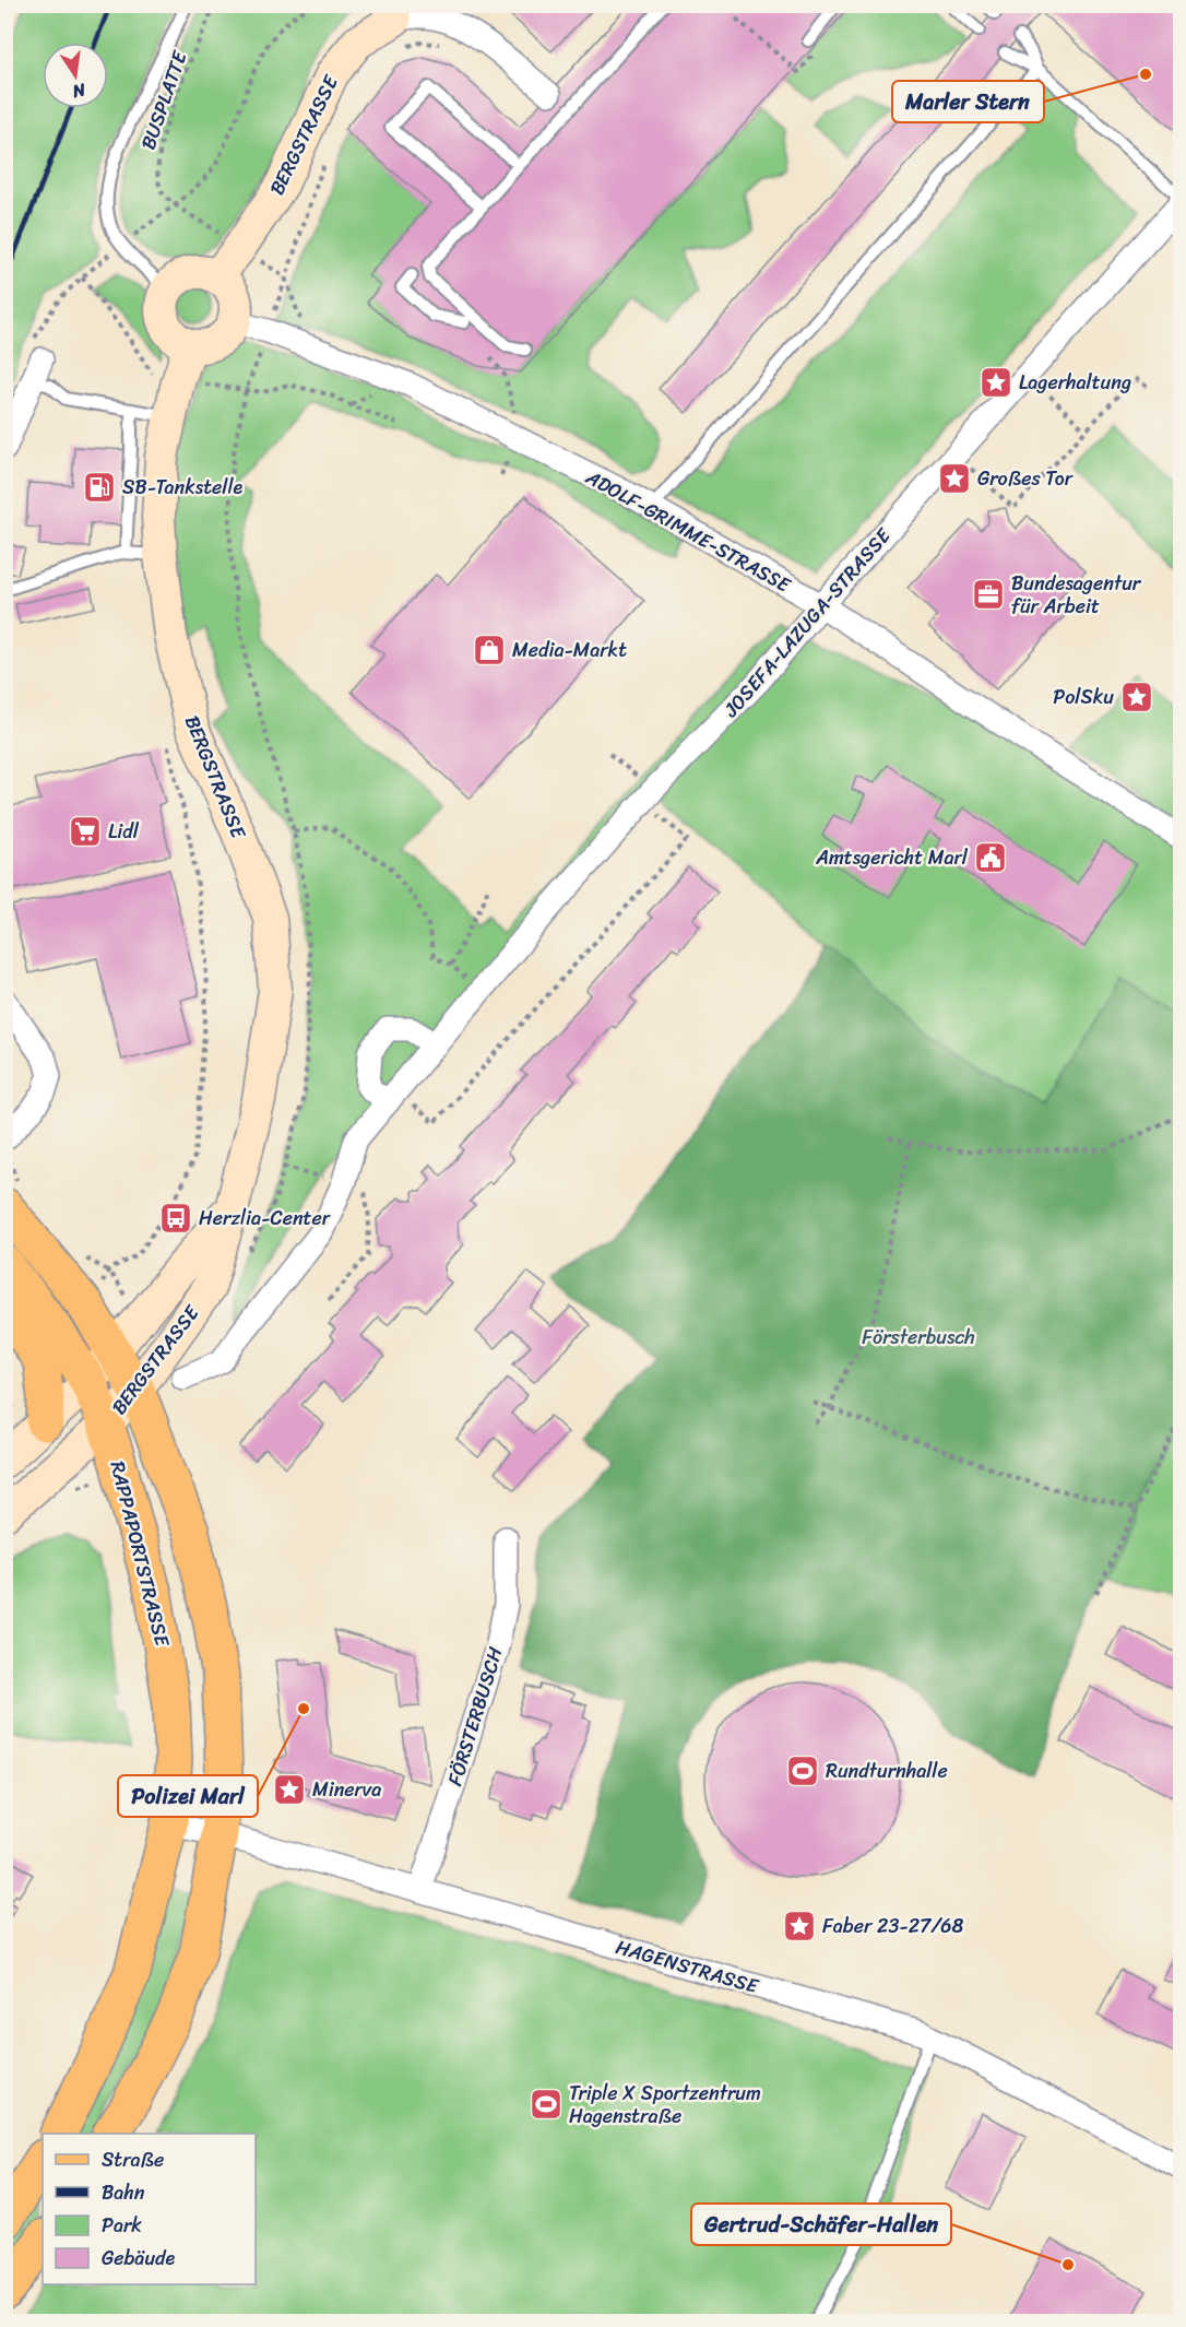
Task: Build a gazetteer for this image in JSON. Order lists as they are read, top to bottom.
{
  "streets": {
    "main road": ["RAPPAPORTSTRASSE"],
    "street": [
      "BERGSTRASSE",
      "ADOLF-GRIMME-STRASSE",
      "JOSEFA-LAZUGA-STRASSE",
      "FÖRSTERBUSCH",
      "HAGENSTRASSE"
    ],
    "path": ["BUSPLATTE"]
  },
  "crossings": [
    ["BUSPLATTE", "BERGSTRASSE"],
    ["BERGSTRASSE", "ADOLF-GRIMME-STRASSE"],
    ["BERGSTRASSE", "RAPPAPORTSTRASSE"],
    ["ADOLF-GRIMME-STRASSE", "JOSEFA-LAZUGA-STRASSE"],
    ["RAPPAPORTSTRASSE", "HAGENSTRASSE"],
    ["FÖRSTERBUSCH", "HAGENSTRASSE"]
  ],
  "parks": ["Försterbusch"],
  "places": {
    "other": ["Marler Stern", "Polizei Marl", "Gertrud-Schäfer-Hallen"],
    "place": [
      "Lagerhaltung",
      "Großes Tor",
      "PolSku",
      "Minerva",
      "Faber 23-27/68"
    ],
    "fuel station": ["SB-Tankstelle"],
    "office": ["Bundesagentur für Arbeit"],
    "shop": ["Media-Markt"],
    "supermarket": ["Lidl"],
    "public building": ["Amtsgericht Marl"],
    "bus stop": ["Herzlia-Center"],
    "sports": ["Rundturnhalle", "Triple X Sportzentrum Hagenstraße"]
  },
  "legend": [
    "Straße",
    "Bahn",
    "Park",
    "Gebäude"
  ],
  "north": "bottom"
}
